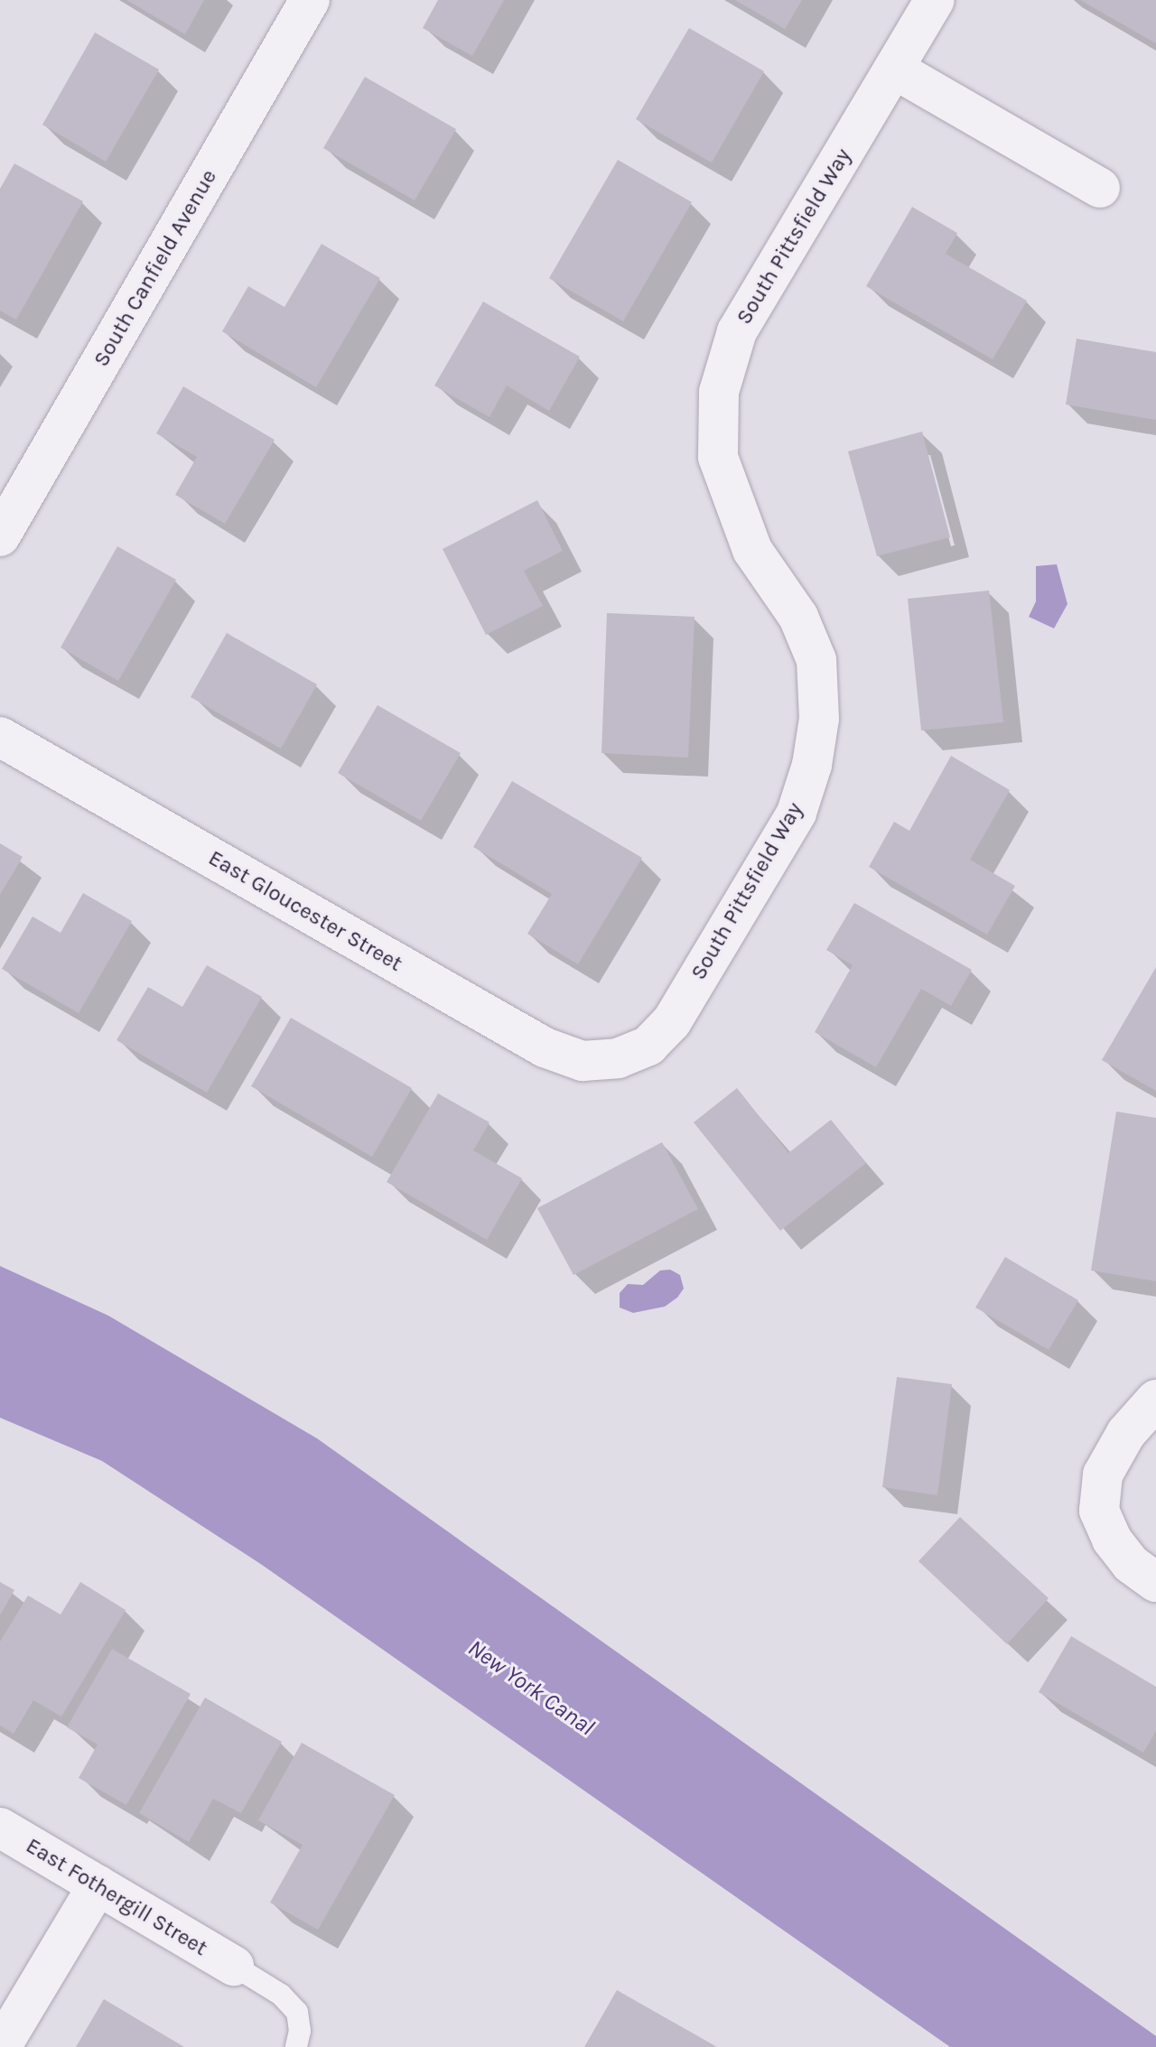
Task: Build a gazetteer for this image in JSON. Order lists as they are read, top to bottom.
{
  "streets": {
    "street": [
      "South Pittsfield Way",
      "South Canfield Avenue",
      "East Gloucester Street",
      "East Fothergill Street"
    ]
  },
  "crossings": [
    ["South Pittsfield Way", "East Gloucester Street"]
  ],
  "water": ["New York Canal"]
}
